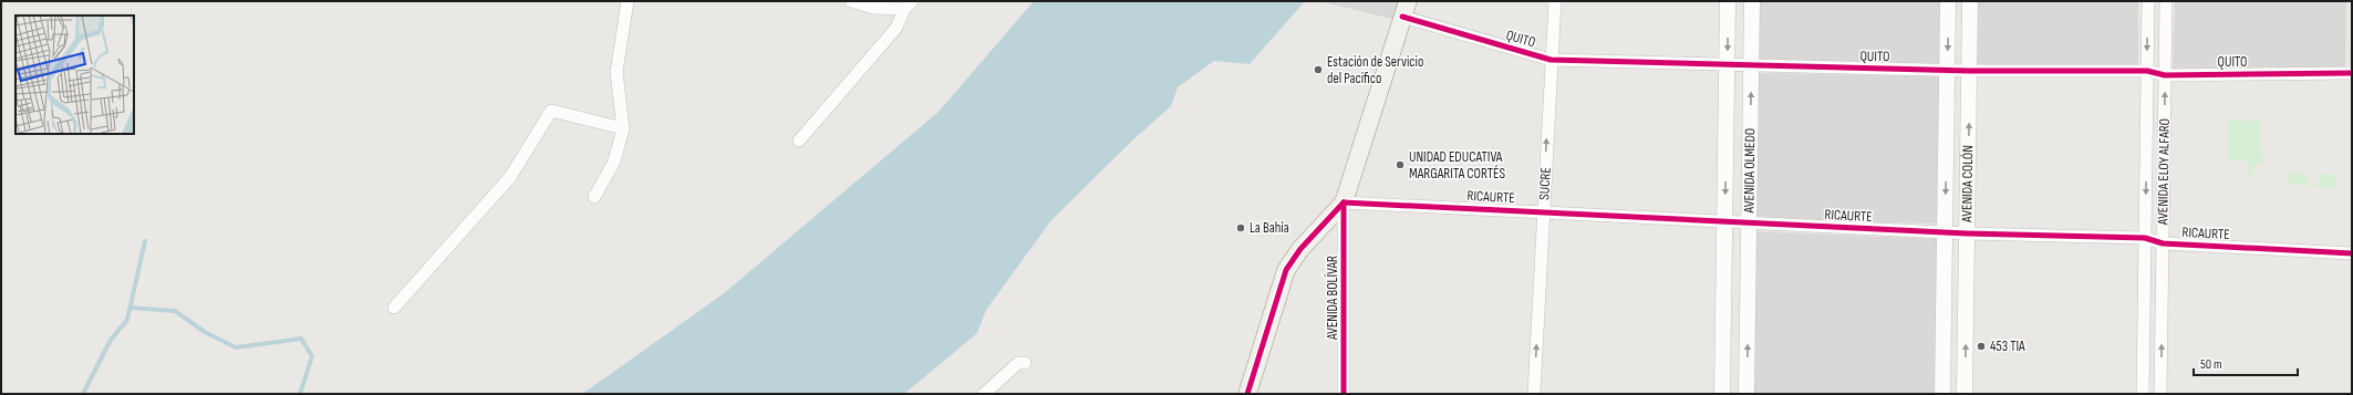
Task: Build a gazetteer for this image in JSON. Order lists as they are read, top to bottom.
{
  "streets": {
    "street": [
      "QUITO",
      "AVENIDA OLMEDO",
      "AVENIDA ELOY ALFARO",
      "SUCRE",
      "AVENIDA COLÓN",
      "RICAURTE",
      "AVENIDA BOLÍVAR"
    ]
  },
  "crossings": [
    ["QUITO", "AVENIDA OLMEDO"],
    ["QUITO", "AVENIDA ELOY ALFARO"],
    ["QUITO", "SUCRE"],
    ["QUITO", "AVENIDA COLÓN"],
    ["AVENIDA OLMEDO", "RICAURTE"],
    ["AVENIDA ELOY ALFARO", "RICAURTE"],
    ["SUCRE", "RICAURTE"],
    ["AVENIDA COLÓN", "RICAURTE"],
    ["RICAURTE", "AVENIDA BOLÍVAR"]
  ],
  "one_way": ["SUCRE"],
  "places": [
    "Estación de Servicio del Pacifico",
    "UNIDAD EDUCATIVA MARGARITA CORTÉS",
    "La Bahía",
    "453 TIA"
  ],
  "scale_bar": "50 m"
}
